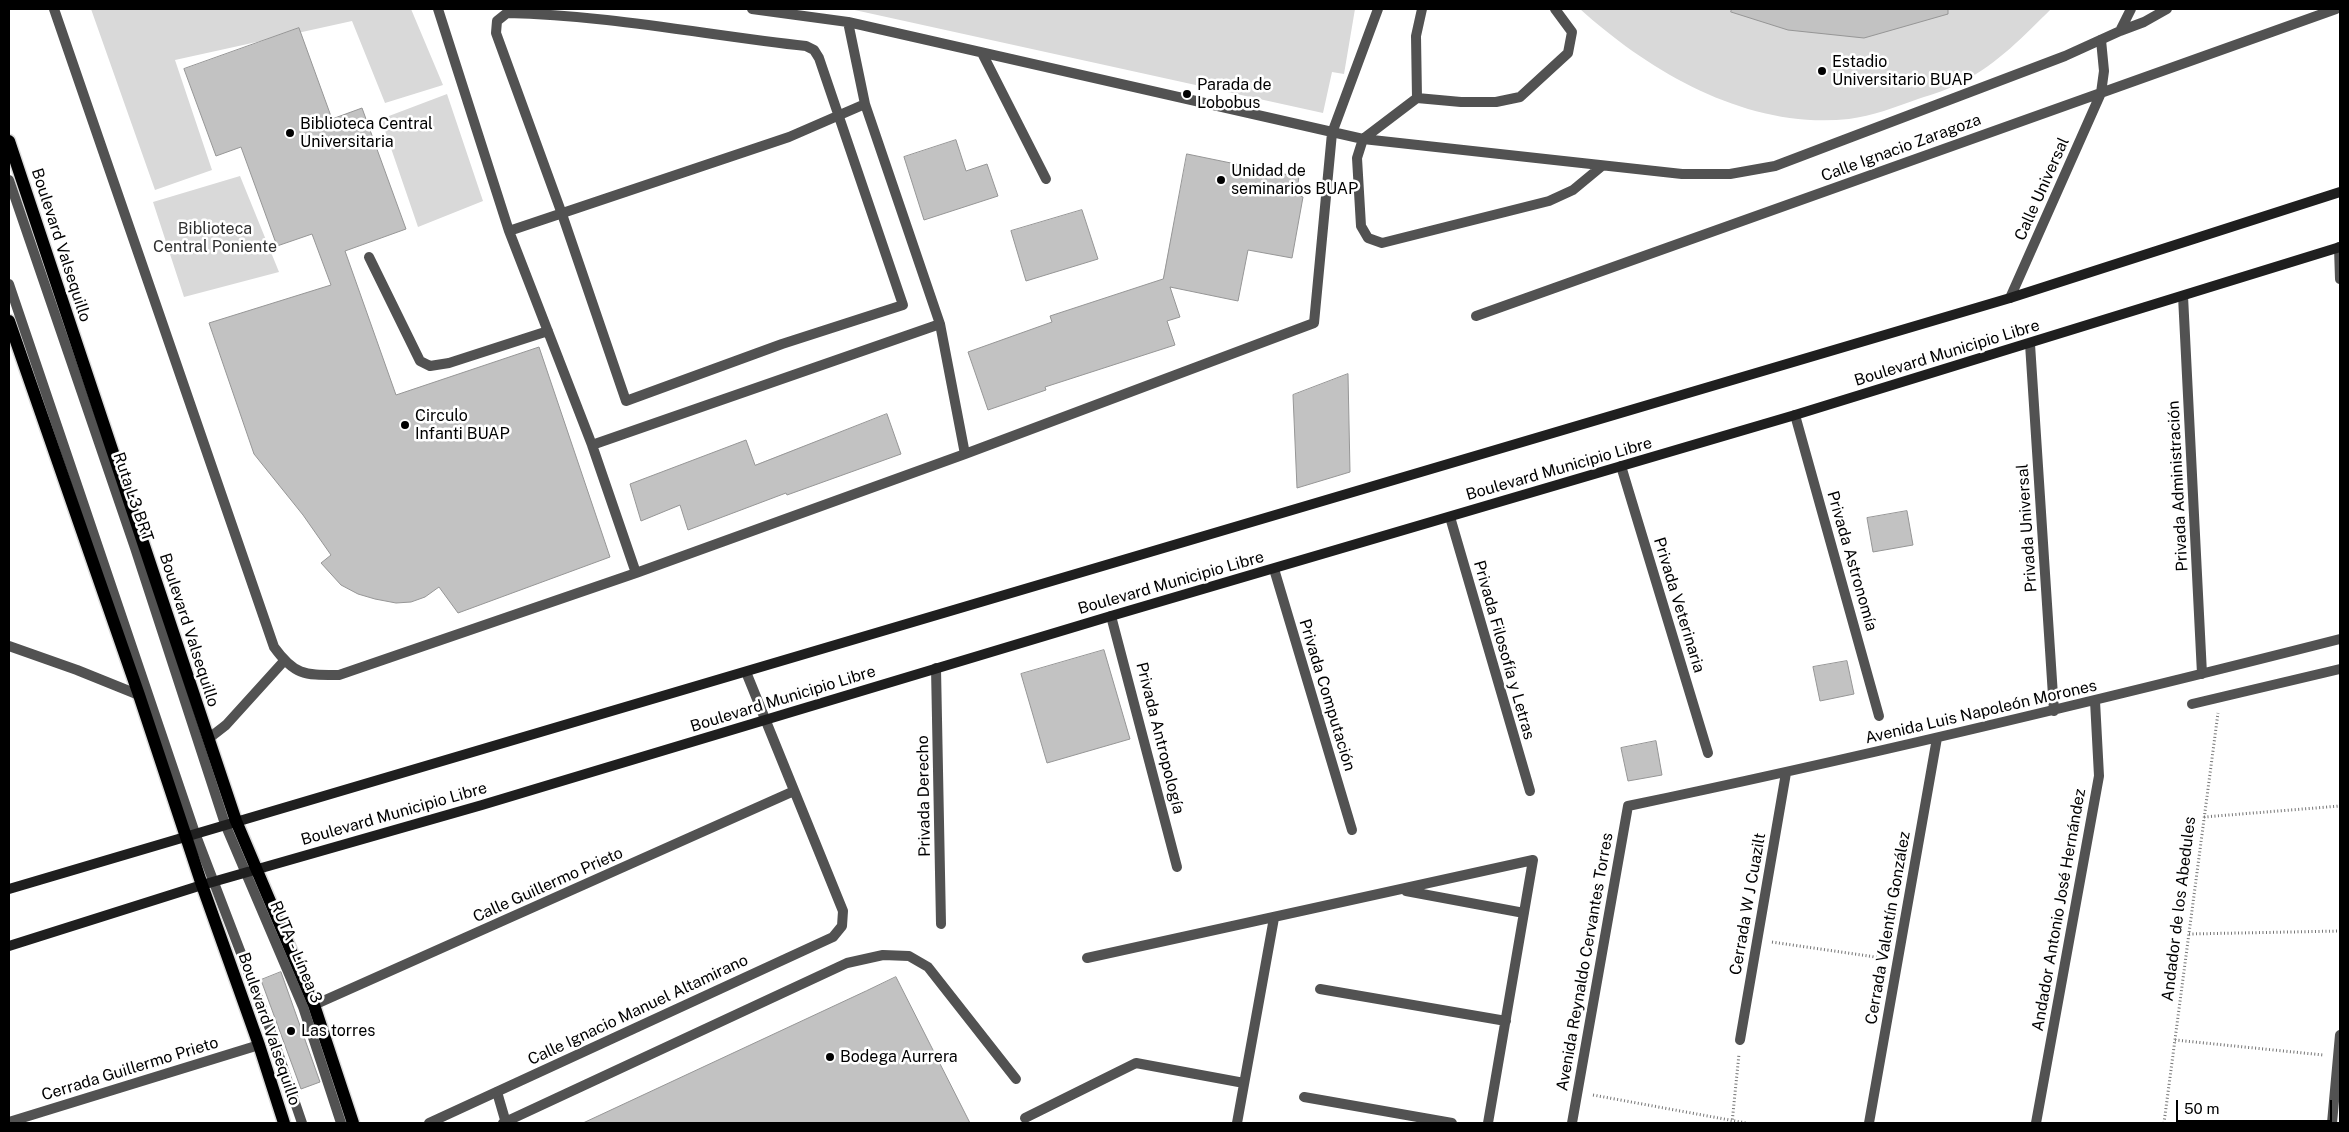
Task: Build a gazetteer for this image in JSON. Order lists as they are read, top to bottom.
{
  "streets": {
    "main road": ["Boulevard Valsequillo", "Boulevard Municipio Libre"],
    "street": [
      "Calle Ignacio Zaragoza",
      "Calle Universal",
      "Privada Administración",
      "Ruta L3 BRT",
      "Privada Universal",
      "Privada Astronomía",
      "Privada Veterinaria",
      "Privada Filosofía y Letras",
      "Privada Computación",
      "Avenida Luis Napoleón Morones",
      "Privada Antropología",
      "Privada Derecho",
      "Calle Guillermo Prieto",
      "Cerrada W J Cuazilt",
      "Andador Antonio José Hernández",
      "Cerrada Valentín González",
      "RUTA - Línea 3",
      "Avenida Reynaldo Cervantes Torres",
      "Calle Ignacio Manuel Altamirano",
      "Cerrada Guillermo Prieto"
    ],
    "path": ["Andador de los Abedules"]
  },
  "crossings": [
    ["Calle Ignacio Zaragoza", "Calle Universal"],
    ["Boulevard Valsequillo", "Boulevard Municipio Libre"],
    ["Boulevard Valsequillo", "Ruta L3 BRT"],
    ["Boulevard Valsequillo", "Calle Guillermo Prieto"],
    ["Boulevard Valsequillo", "RUTA - Línea 3"],
    ["Boulevard Valsequillo", "Cerrada Guillermo Prieto"],
    ["Boulevard Municipio Libre", "Privada Administración"],
    ["Boulevard Municipio Libre", "Privada Universal"],
    ["Boulevard Municipio Libre", "Privada Astronomía"],
    ["Boulevard Municipio Libre", "Privada Veterinaria"],
    ["Boulevard Municipio Libre", "Privada Filosofía y Letras"],
    ["Boulevard Municipio Libre", "Privada Computación"],
    ["Boulevard Municipio Libre", "Privada Antropología"],
    ["Boulevard Municipio Libre", "Privada Derecho"],
    ["Boulevard Municipio Libre", "RUTA - Línea 3"],
    ["Privada Administración", "Avenida Luis Napoleón Morones"],
    ["Privada Universal", "Avenida Luis Napoleón Morones"],
    ["Avenida Luis Napoleón Morones", "Cerrada W J Cuazilt"],
    ["Avenida Luis Napoleón Morones", "Andador Antonio José Hernández"],
    ["Avenida Luis Napoleón Morones", "Cerrada Valentín González"],
    ["Avenida Luis Napoleón Morones", "Avenida Reynaldo Cervantes Torres"],
    ["Calle Guillermo Prieto", "Calle Ignacio Manuel Altamirano"]
  ],
  "parks": ["Biblioteca Central Poniente"],
  "places": [
    "Estadio Universitario BUAP",
    "Parada de Lobobus",
    "Biblioteca Central Universitaria",
    "Unidad de seminarios BUAP",
    "Circulo Infanti BUAP",
    "Las torres",
    "Bodega Aurrera"
  ],
  "scale_bar": "50 m"
}
